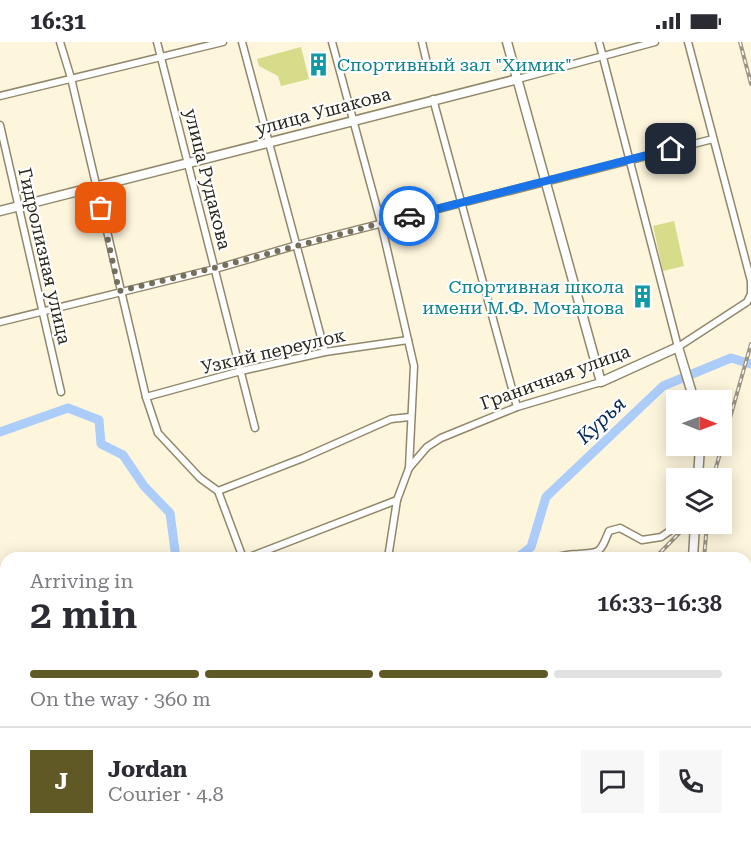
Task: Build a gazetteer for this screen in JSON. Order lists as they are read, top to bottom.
{
  "streets": {
    "street": [
      "улица Ушакова",
      "улица Рудакова",
      "Гидролизная улица",
      "Узкий переулок",
      "Граничная улица"
    ]
  },
  "crossings": [
    ["улица Ушакова", "улица Рудакова"],
    ["улица Ушакова", "Гидролизная улица"],
    ["улица Рудакова", "Узкий переулок"]
  ],
  "water": ["Курья"],
  "places": {
    "building": ["Спортивный зал \"Химик\"", "Спортивная школа имени М.Ф. Мочалова"]
  },
  "north": "right",
  "page": {
    "status": "16:31",
    "heading": ["2 min", "Arriving in", "16:33–16:38"],
    "panel": ["Jordan", "Courier · 4.8"],
    "bar": "On the way · 360 m",
    "round": "J"
  }
}
